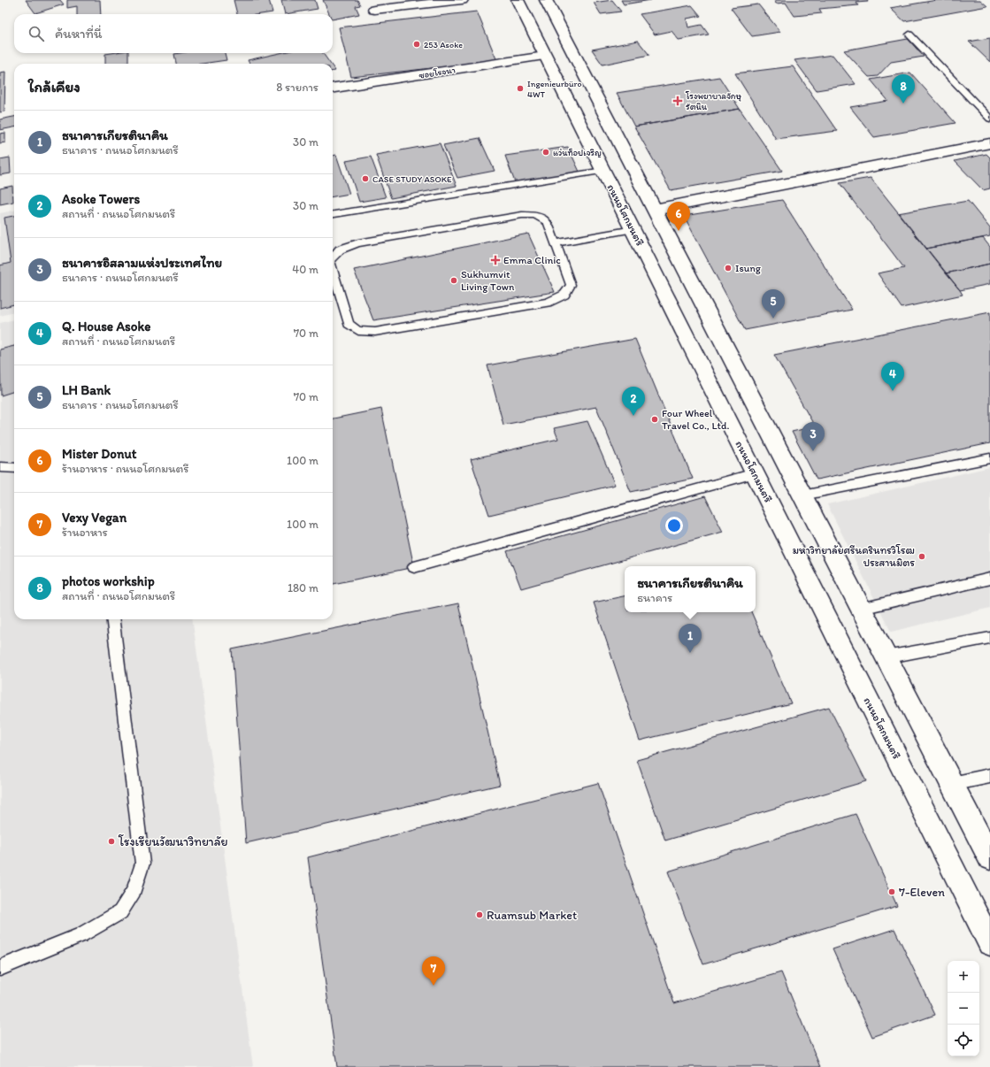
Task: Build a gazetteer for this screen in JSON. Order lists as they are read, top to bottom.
{
  "streets": {
    "main road": ["ซอยโรจนา", "ถนนอโศกมนตรี"]
  },
  "crossings": [
    ["ซอยโรจนา", "ถนนอโศกมนตรี"]
  ],
  "places": {
    "other": [
      "253 Asoke",
      "Ingenieurbüro 4WT",
      "แว่นท็อปเจริญ",
      "CASE STUDY ASOKE",
      "Isung",
      "Sukhumvit Living Town",
      "Four Wheel Travel Co., Ltd.",
      "มหาวิทยาลัยศรีนครินทรวิโรฒ ประสานมิตร",
      "โรงเรียนวัฒนาวิทยาลัย",
      "7-Eleven",
      "Ruamsub Market"
    ],
    "health": ["โรงพยาบาลจักษุ รัตนิน", "Emma Clinic"]
  },
  "page": {
    "search": "ค้นหาที่นี่",
    "heading": ["ใกล้เคียง", "8 รายการ"],
    "pins": [
      "8",
      "6",
      "5",
      "4",
      "2",
      "3",
      "1",
      "7"
    ],
    "list": [
      {
        "mark": "1",
        "name": "ธนาคารเกียรตินาคิน",
        "note": "ธนาคาร · ถนนอโศกมนตรี",
        "value": "30 m"
      },
      {
        "mark": "2",
        "name": "Asoke Towers",
        "note": "สถานที่ · ถนนอโศกมนตรี",
        "value": "30 m"
      },
      {
        "mark": "3",
        "name": "ธนาคารอิสลามแห่งประเทศไทย",
        "note": "ธนาคาร · ถนนอโศกมนตรี",
        "value": "40 m"
      },
      {
        "mark": "4",
        "name": "Q. House Asoke",
        "note": "สถานที่ · ถนนอโศกมนตรี",
        "value": "70 m"
      },
      {
        "mark": "5",
        "name": "LH Bank",
        "note": "ธนาคาร · ถนนอโศกมนตรี",
        "value": "70 m"
      },
      {
        "mark": "6",
        "name": "Mister Donut",
        "note": "ร้านอาหาร · ถนนอโศกมนตรี",
        "value": "100 m"
      },
      {
        "mark": "7",
        "name": "Vexy Vegan",
        "note": "ร้านอาหาร",
        "value": "100 m"
      },
      {
        "mark": "8",
        "name": "photos workship",
        "note": "สถานที่ · ถนนอโศกมนตรี",
        "value": "180 m"
      }
    ],
    "popup": ["ธนาคารเกียรตินาคิน", "ธนาคาร"],
    "map_buttons": ["+", "−"]
  }
}
